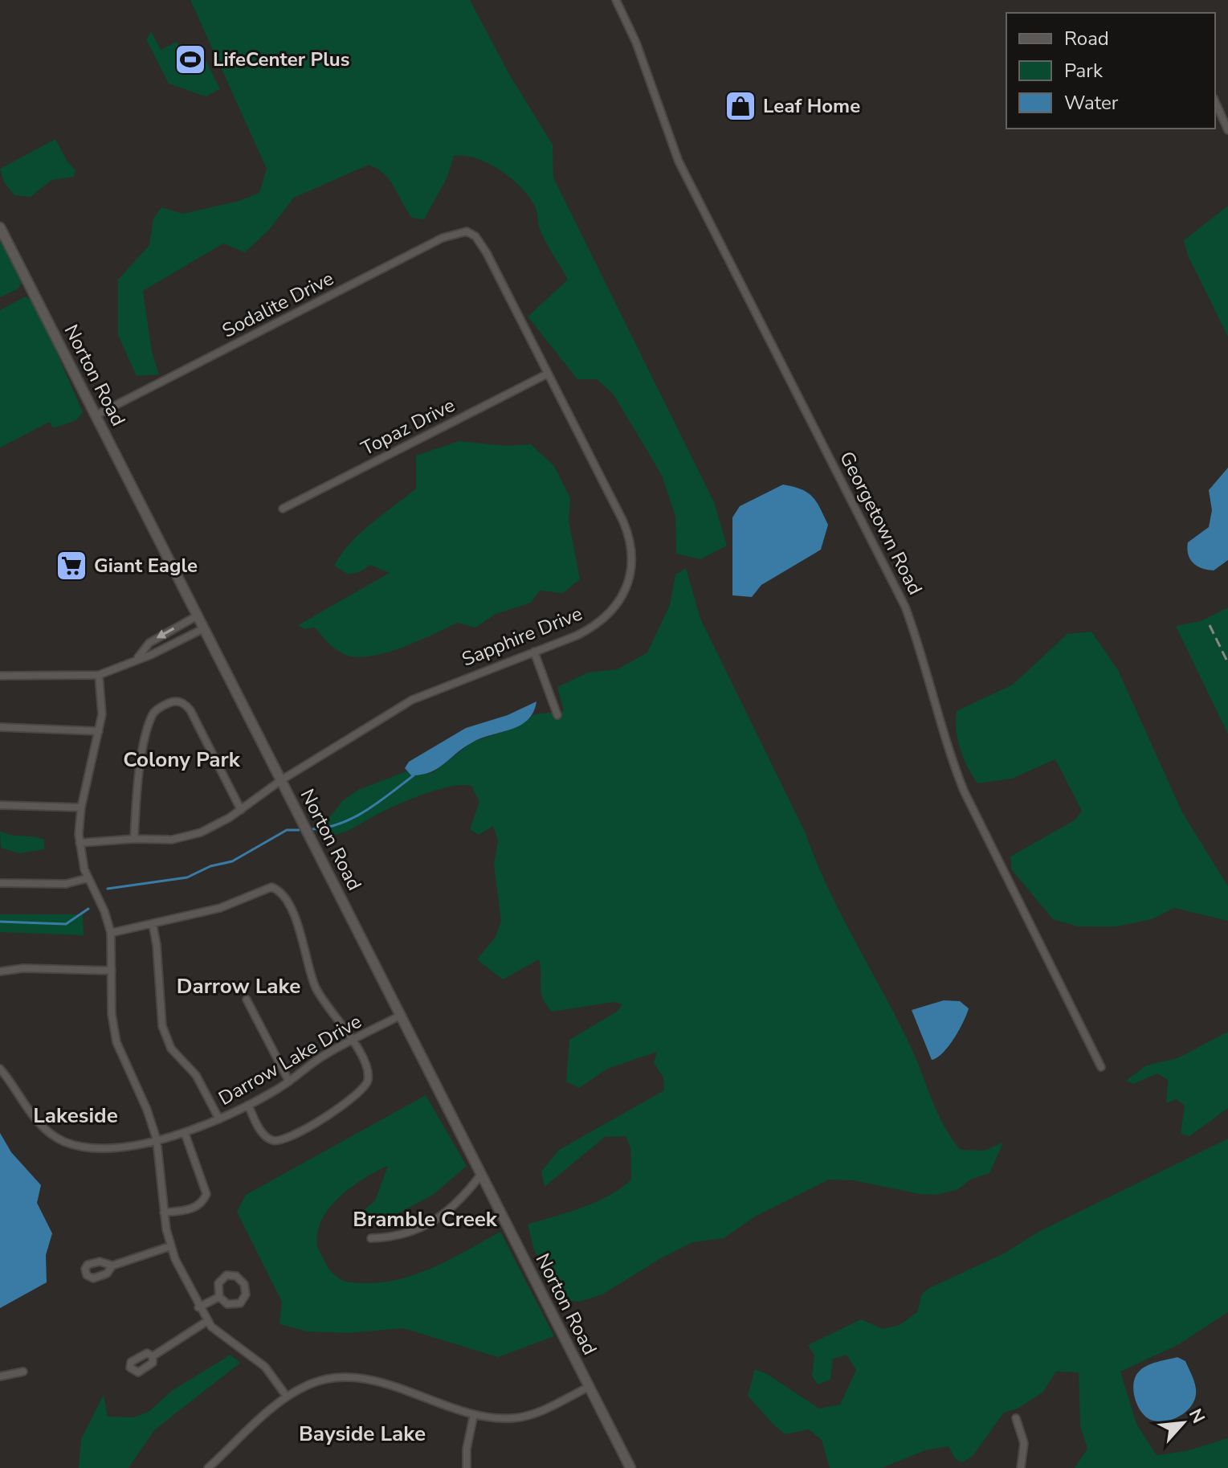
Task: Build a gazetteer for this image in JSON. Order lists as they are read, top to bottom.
{
  "streets": {
    "street": [
      "Sodalite Drive",
      "Norton Road",
      "Topaz Drive",
      "Georgetown Road",
      "Sapphire Drive",
      "Darrow Lake Drive"
    ]
  },
  "crossings": [
    ["Sodalite Drive", "Norton Road"],
    ["Sodalite Drive", "Sapphire Drive"],
    ["Norton Road", "Sapphire Drive"],
    ["Norton Road", "Darrow Lake Drive"],
    ["Topaz Drive", "Sapphire Drive"]
  ],
  "districts": [
    "Colony Park",
    "Darrow Lake",
    "Lakeside",
    "Bramble Creek",
    "Bayside Lake"
  ],
  "places": {
    "sports": ["LifeCenter Plus"],
    "shop": ["Leaf Home"],
    "supermarket": ["Giant Eagle"]
  },
  "legend": ["Road", "Park", "Water"],
  "north": "top right"
}
